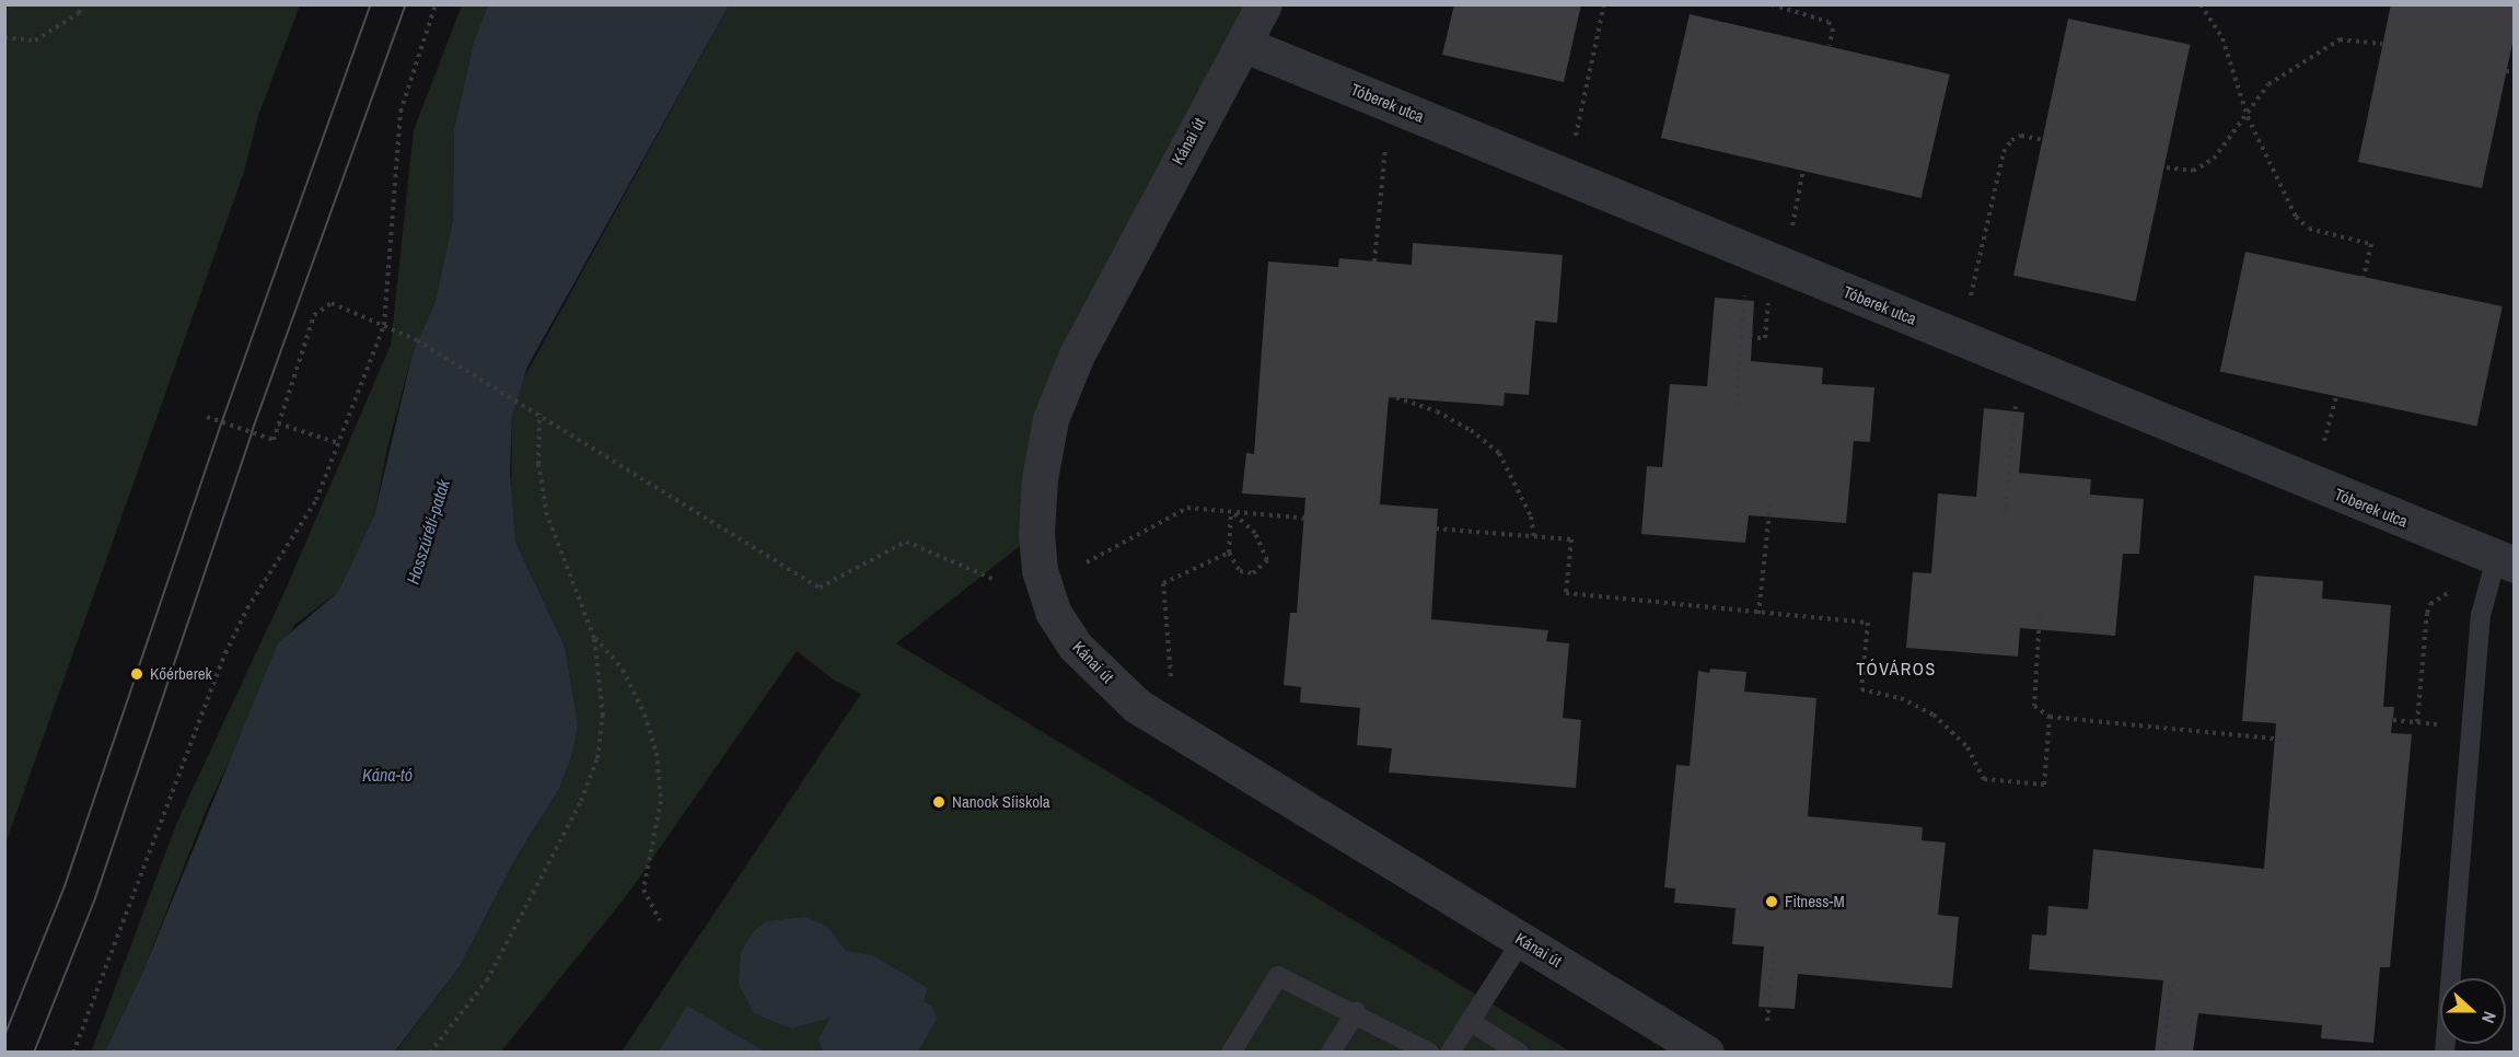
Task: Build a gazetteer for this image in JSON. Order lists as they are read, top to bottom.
{
  "streets": {
    "street": ["Tóberek utca", "Kánai út"]
  },
  "crossings": [
    ["Tóberek utca", "Kánai út"]
  ],
  "districts": ["TÓVÁROS"],
  "water": ["Hosszúréti-patak", "Kána-tó"],
  "places": ["Kőérberek", "Nanook Síiskola", "Fitness-M"],
  "north": "right"
}
